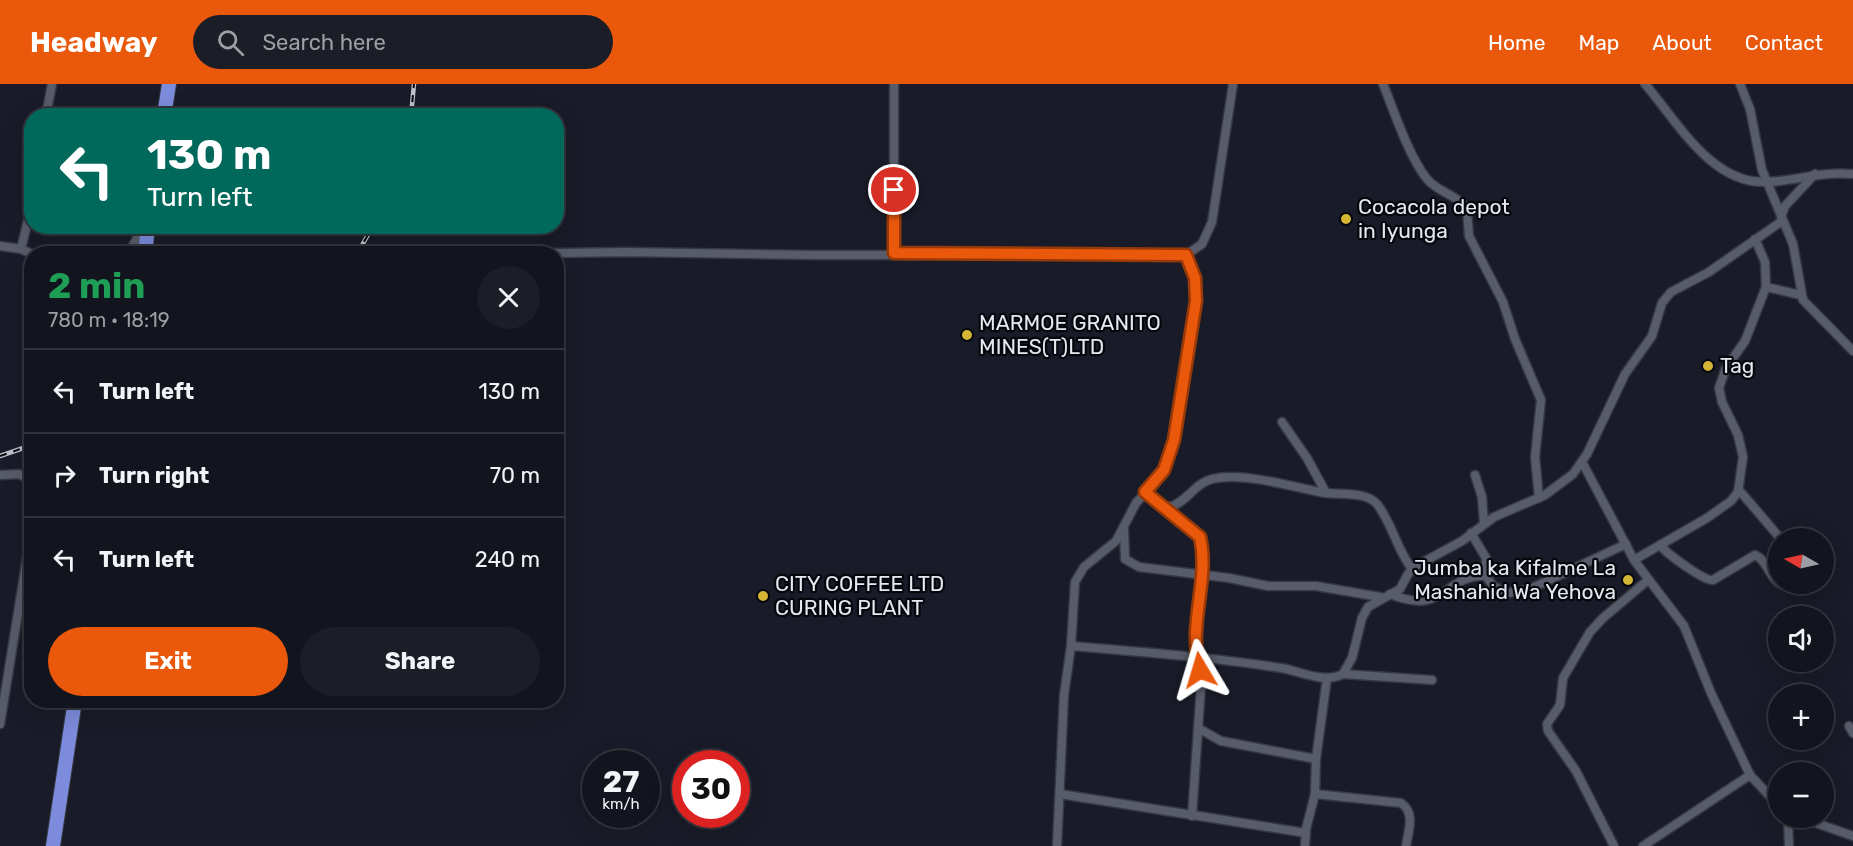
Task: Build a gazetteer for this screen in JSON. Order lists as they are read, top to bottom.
{
  "places": [
    "Cocacola depot in Iyunga",
    "MARMOE GRANITO MINES(T)LTD",
    "Tag",
    "Jumba ka Kifalme La Mashahid Wa Yehova",
    "CITY COFFEE LTD CURING PLANT"
  ],
  "north": "left",
  "page": {
    "header": "Headway",
    "search": "Search here",
    "nav": [
      "Home",
      "Map",
      "About",
      "Contact"
    ],
    "turn": ["130 m", "Turn left"],
    "heading": ["2 min", "780 m · 18:19"],
    "list": [
      {
        "name": "Turn left",
        "value": "130 m"
      },
      {
        "name": "Turn right",
        "value": "70 m"
      },
      {
        "name": "Turn left",
        "value": "240 m"
      }
    ],
    "map_buttons": ["+", "−"],
    "buttons": ["Exit", "Share"],
    "speed": "27 km/h",
    "limit": "30"
  }
}
